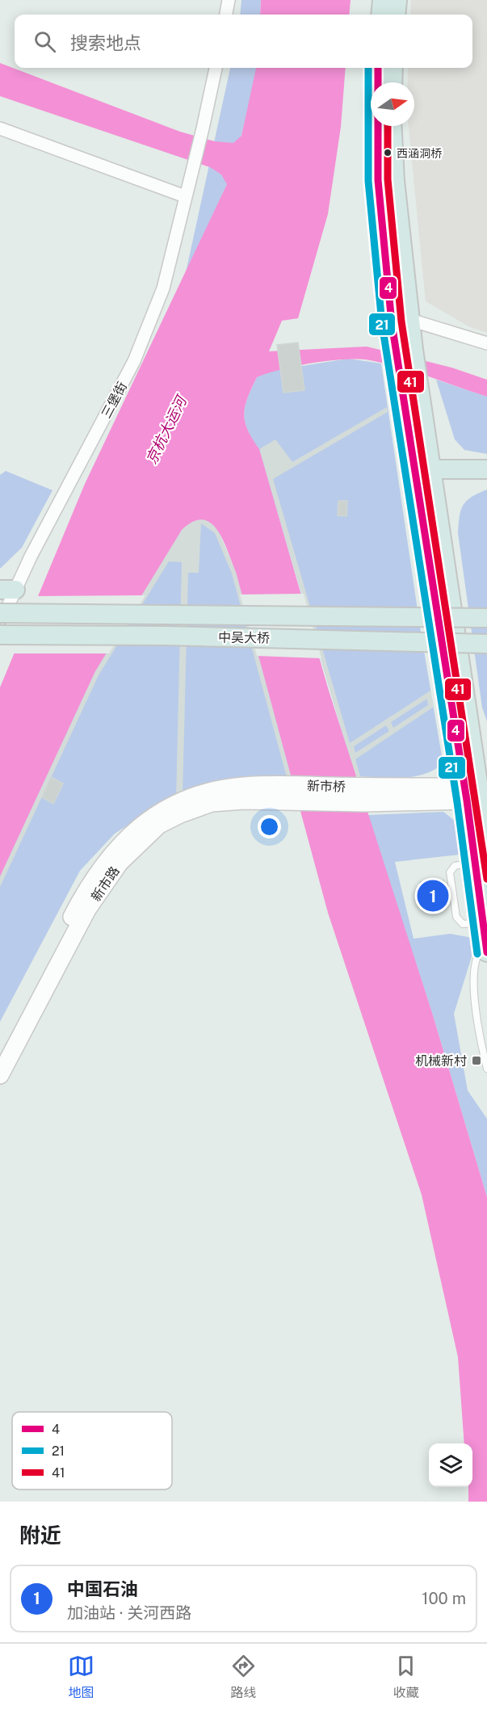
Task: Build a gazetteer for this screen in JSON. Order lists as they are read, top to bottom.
{
  "streets": {
    "main road": ["中吴大桥"],
    "street": ["三堡街", "新市桥", "新市路"]
  },
  "crossings": [
    ["新市桥", "新市路"]
  ],
  "water": ["京杭大运河"],
  "places": {
    "other": ["西涵洞桥"],
    "transit": ["机械新村"]
  },
  "lines": ["transit line 4", "transit line 21", "transit line 41"],
  "legend": ["4", "21", "41"],
  "north": "right",
  "page": {
    "search": "搜索地点",
    "pins": "1",
    "heading": "附近",
    "list": [
      {
        "mark": "1",
        "name": "中国石油",
        "note": "加油站 · 关河西路",
        "value": "100 m"
      }
    ],
    "nav": ["地图", "路线", "收藏"]
  }
}
